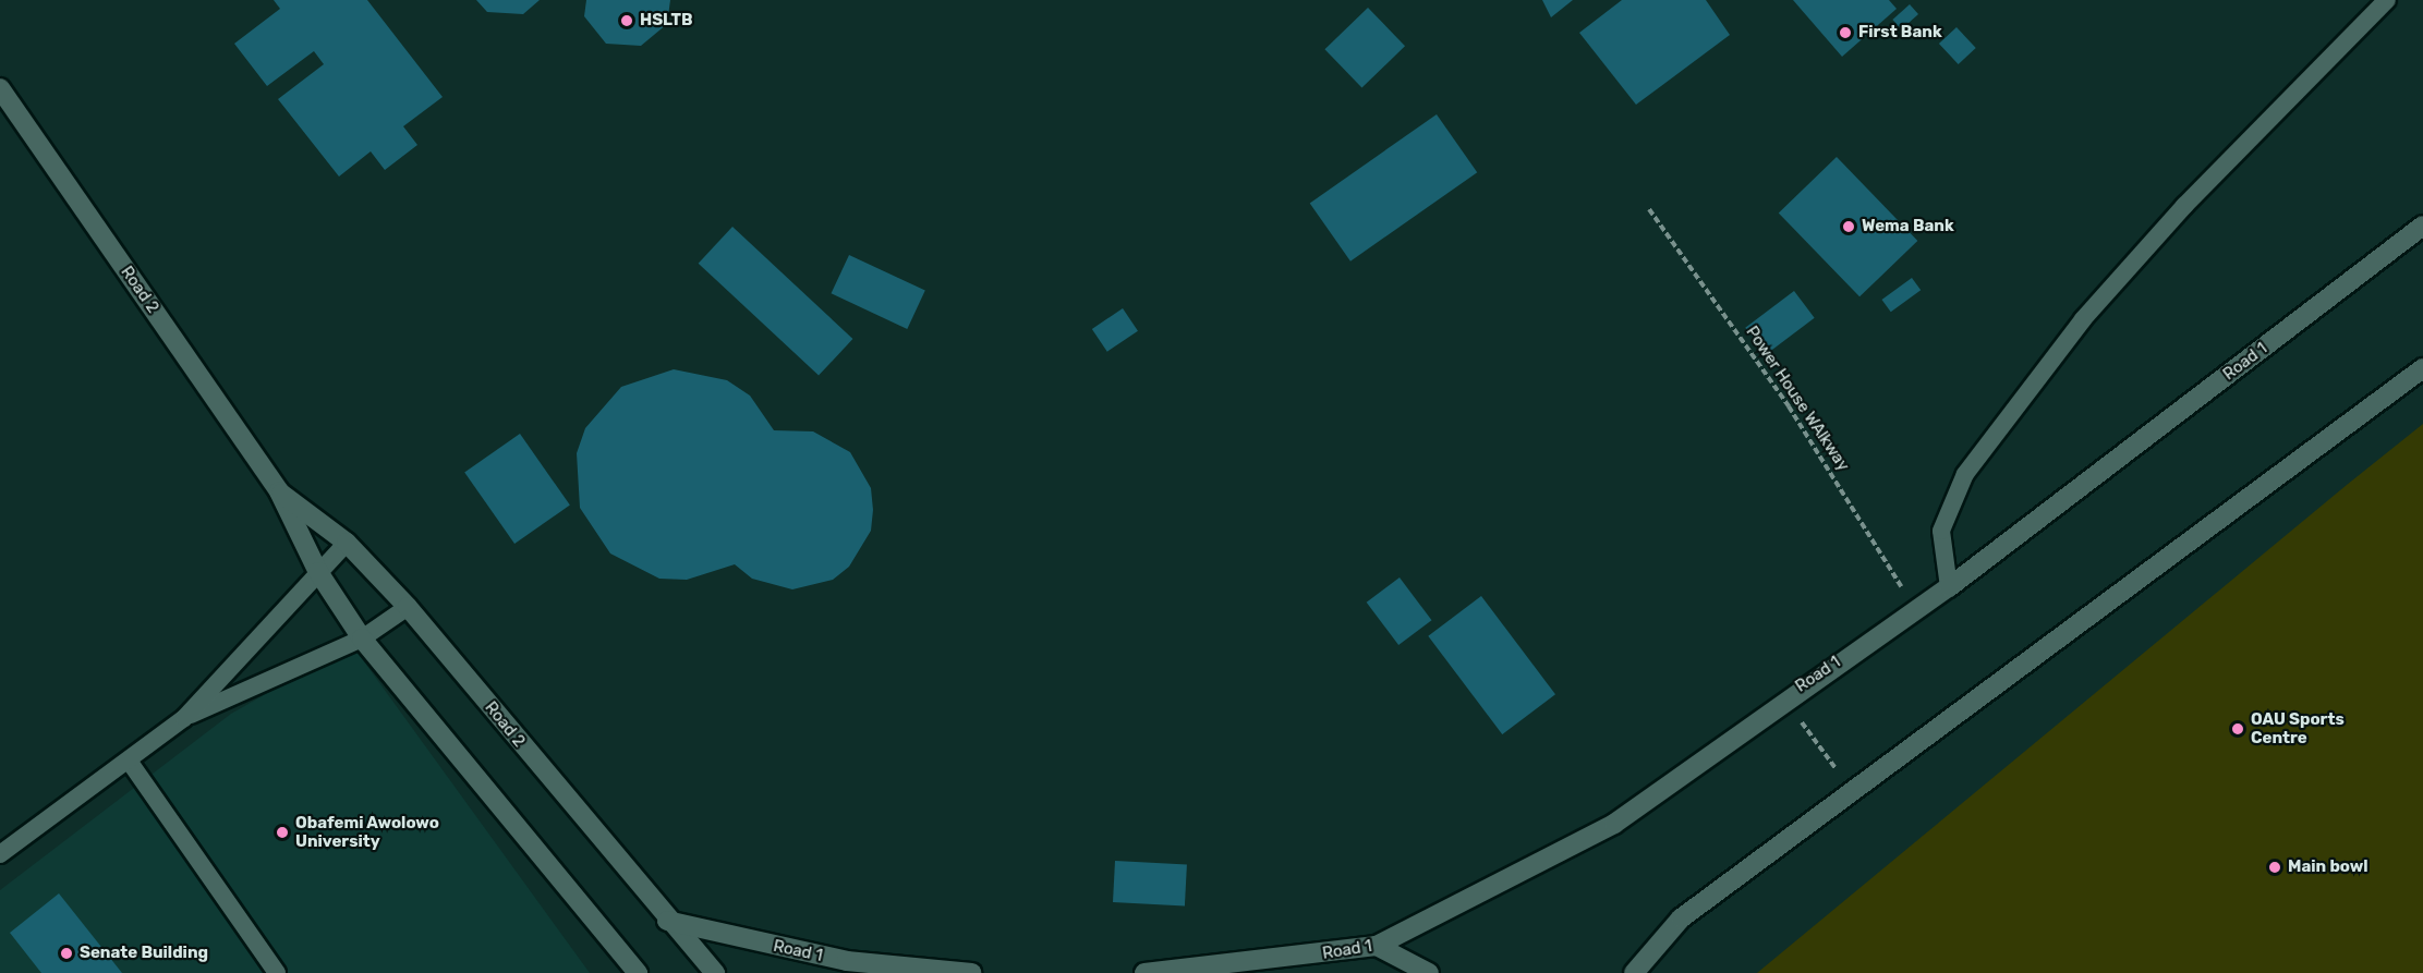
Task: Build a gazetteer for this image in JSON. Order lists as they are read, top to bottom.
{
  "streets": {
    "street": ["Road 2", "Road 1"],
    "path": ["Power House WAlkway"]
  },
  "crossings": [
    ["Road 2", "Road 1"],
    ["Road 1", "Power House WAlkway"]
  ],
  "places": [
    "HSLTB",
    "First Bank",
    "Wema Bank",
    "OAU Sports Centre",
    "Obafemi Awolowo University",
    "Main bowl",
    "Senate Building"
  ]
}
